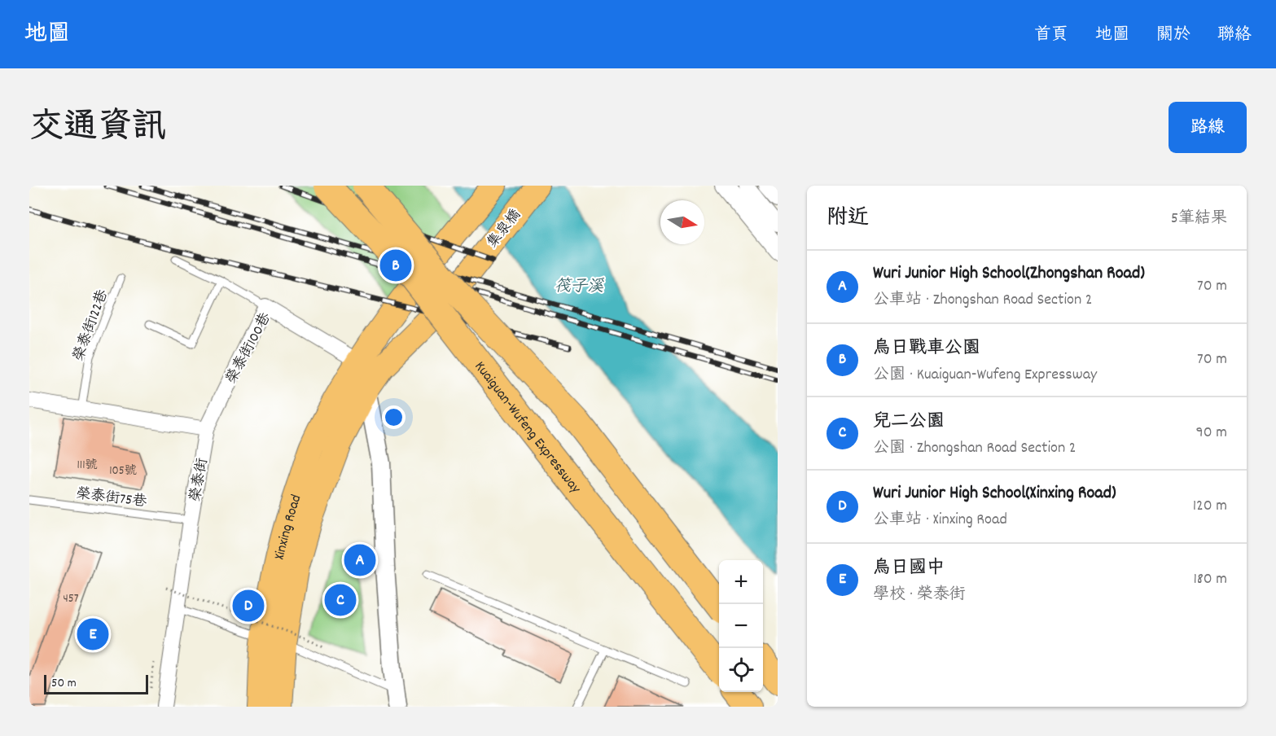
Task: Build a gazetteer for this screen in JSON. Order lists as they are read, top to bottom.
{
  "streets": {
    "highway": ["Kuaiguan-Wufeng Expressway"],
    "main road": ["集泉橋", "Xinxing Road"],
    "street": ["榮泰街100巷", "榮泰街"],
    "lane": ["榮泰街122巷", "榮泰街75巷"]
  },
  "crossings": [
    ["集泉橋", "Xinxing Road"],
    ["榮泰街100巷", "榮泰街"],
    ["榮泰街100巷", "Xinxing Road"],
    ["榮泰街", "榮泰街75巷"]
  ],
  "water": ["筏子溪"],
  "house_numbers": ["111號", "105號", "457"],
  "scale_bar": "50 m",
  "north": "right",
  "page": {
    "header": "地圖",
    "nav": [
      "首頁",
      "地圖",
      "關於",
      "聯絡"
    ],
    "title": "交通資訊",
    "buttons": "路線",
    "heading": ["附近", "5筆結果"],
    "pins": [
      "B",
      "A",
      "C",
      "D",
      "E"
    ],
    "list": [
      {
        "mark": "A",
        "name": "Wuri Junior High School(Zhongshan Road)",
        "note": "公車站 · Zhongshan Road Section 2",
        "value": "70 m"
      },
      {
        "mark": "B",
        "name": "烏日戰車公園",
        "note": "公園 · Kuaiguan-Wufeng Expressway",
        "value": "70 m"
      },
      {
        "mark": "C",
        "name": "兒二公園",
        "note": "公園 · Zhongshan Road Section 2",
        "value": "90 m"
      },
      {
        "mark": "D",
        "name": "Wuri Junior High School(Xinxing Road)",
        "note": "公車站 · Xinxing Road",
        "value": "120 m"
      },
      {
        "mark": "E",
        "name": "烏日國中",
        "note": "學校 · 榮泰街",
        "value": "180 m"
      }
    ],
    "map_buttons": ["+", "−"],
    "scale": "50 m"
  }
}
